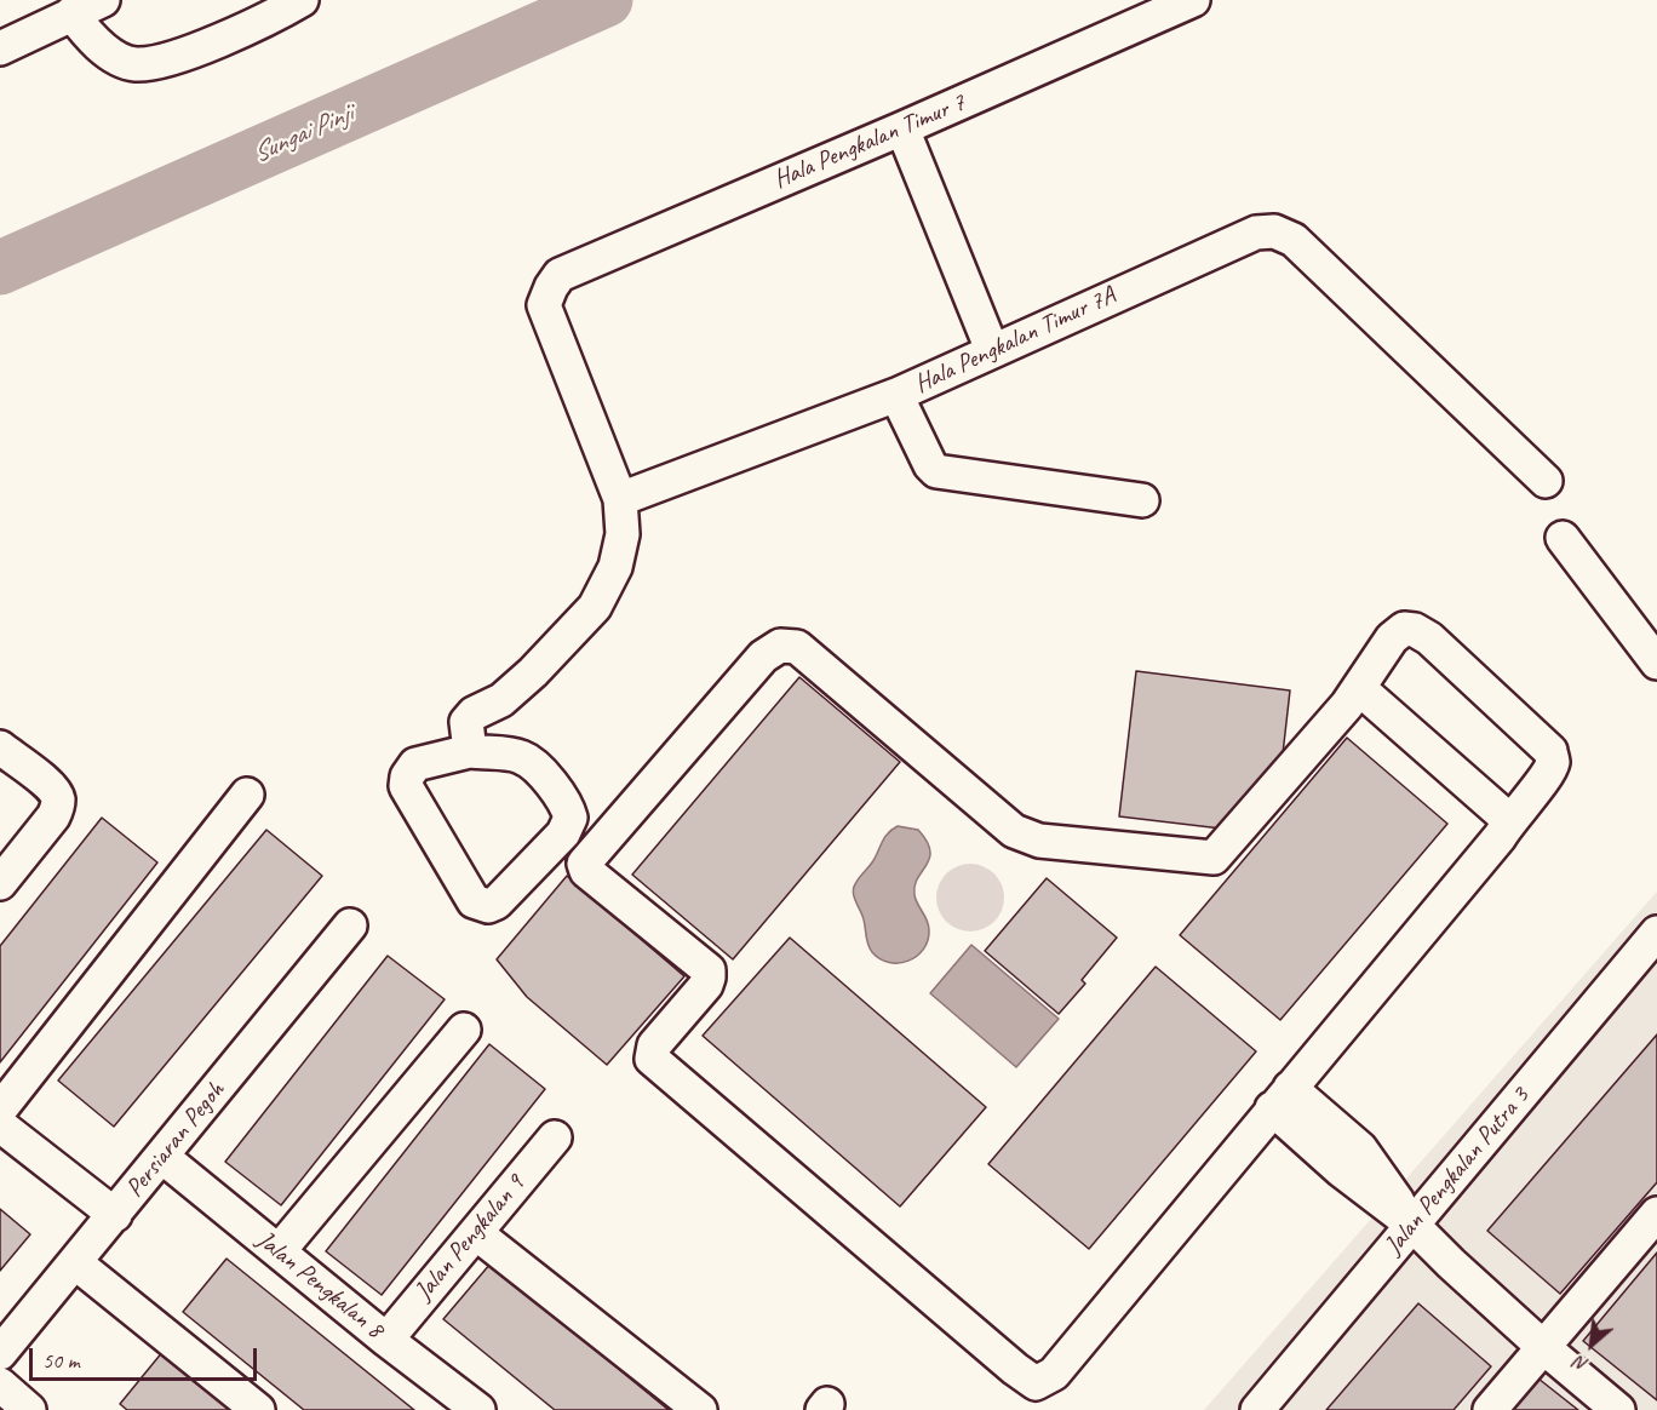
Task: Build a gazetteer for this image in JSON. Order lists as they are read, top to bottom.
{
  "streets": {
    "street": [
      "Hala Pengkalan Timur 7",
      "Hala Pengkalan Timur 7A",
      "Persiaran Pegoh",
      "Jalan Pengkalan Putra 3",
      "Jalan Pengkalan 9",
      "Jalan Pengkalan 8"
    ]
  },
  "crossings": [
    ["Hala Pengkalan Timur 7", "Hala Pengkalan Timur 7A"],
    ["Persiaran Pegoh", "Jalan Pengkalan 8"],
    ["Jalan Pengkalan 9", "Jalan Pengkalan 8"]
  ],
  "water": ["Sungai Pinji"],
  "scale_bar": "50 m",
  "north": "bottom left"
}
